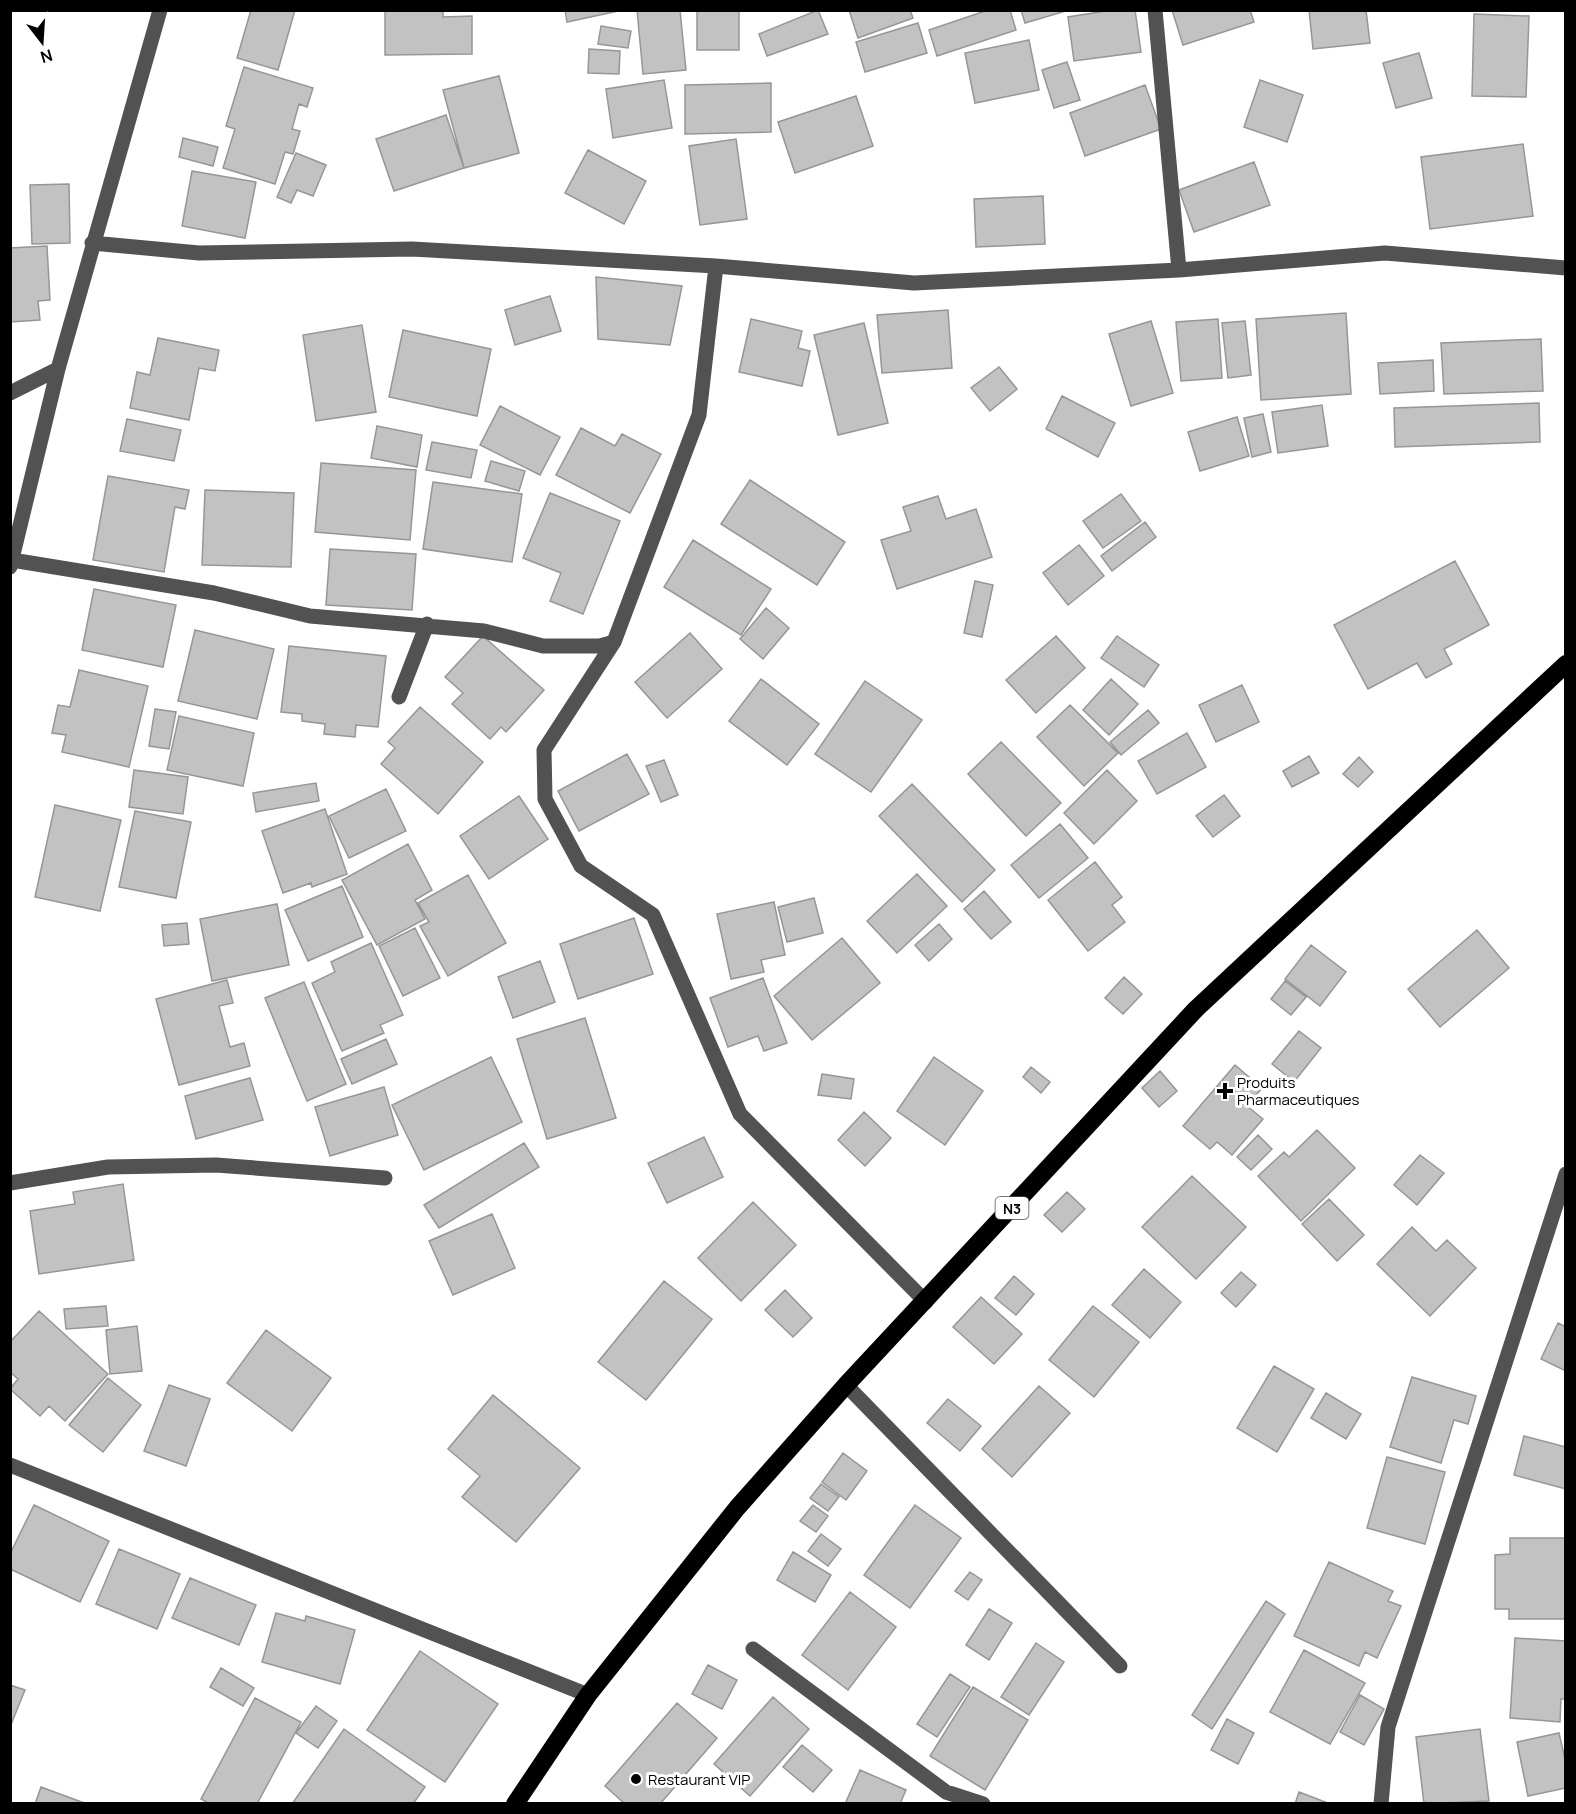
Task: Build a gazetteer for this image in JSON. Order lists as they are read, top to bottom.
{
  "streets": {
    "highway": ["N3"]
  },
  "places": {
    "health": ["Produits Pharmaceutiques"],
    "other": ["Restaurant VIP"]
  },
  "north": "bottom"
}
